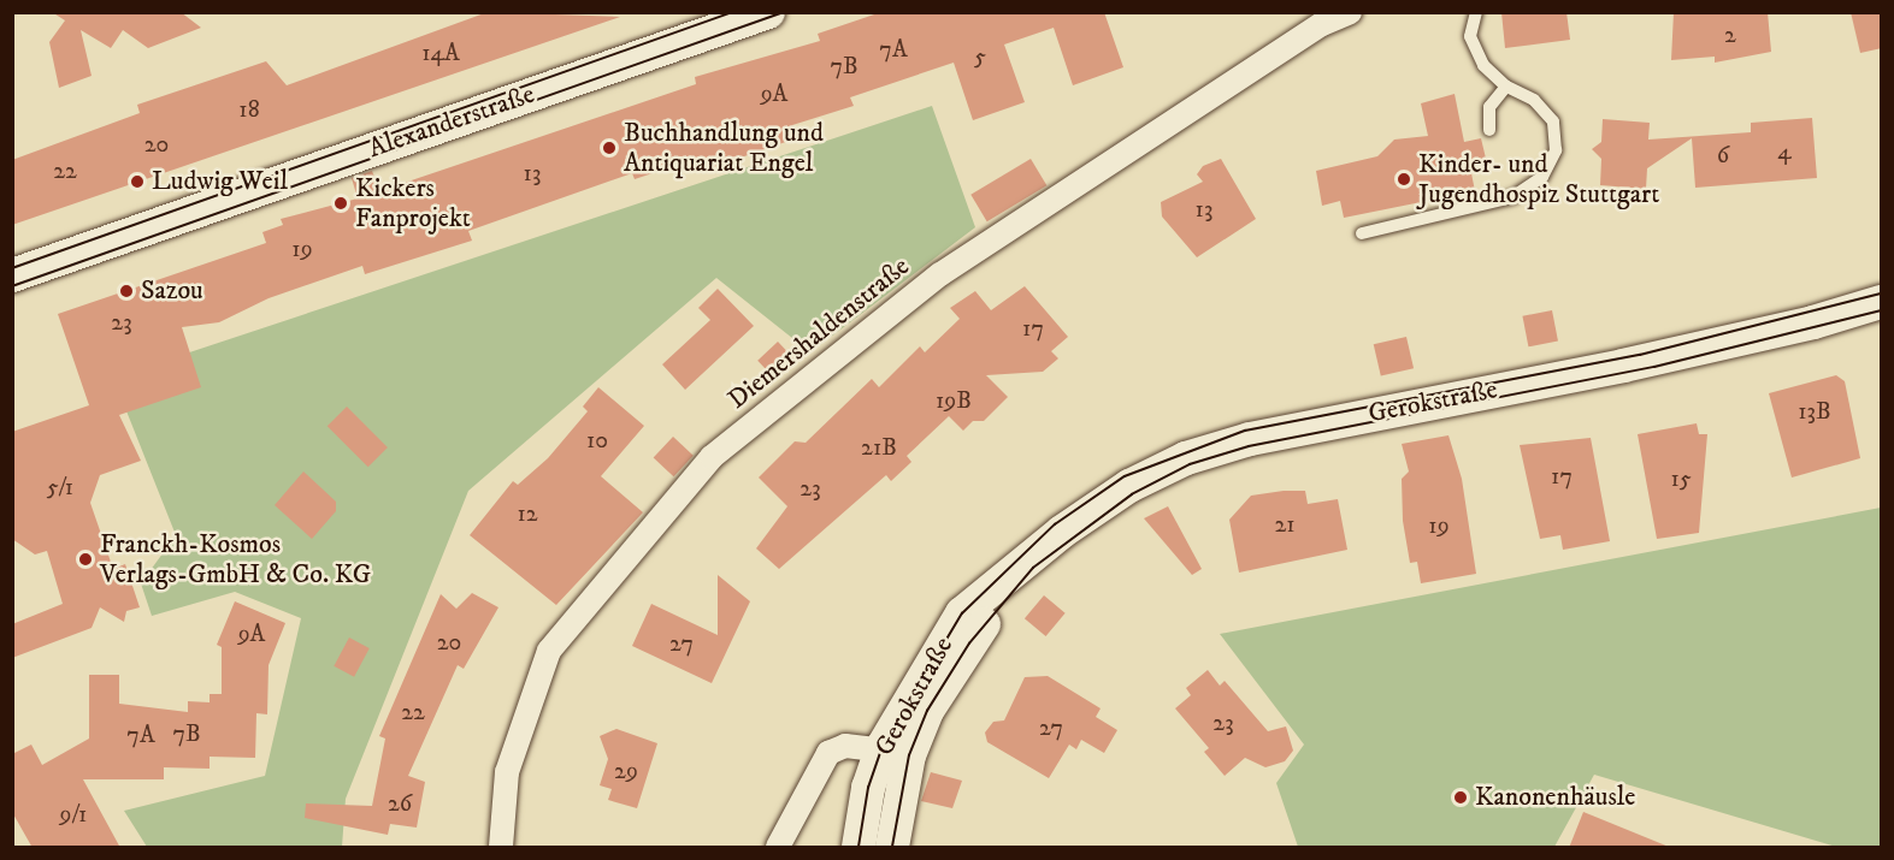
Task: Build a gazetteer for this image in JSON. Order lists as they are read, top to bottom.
{
  "streets": {
    "street": ["Alexanderstraße", "Diemershaldenstraße", "Gerokstraße"]
  },
  "places": [
    "Buchhandlung und Antiquariat Engel",
    "Kinder- und Jugendhospiz Stuttgart",
    "Ludwig Weil",
    "Kickers Fanprojekt",
    "Sazou",
    "Franckh-Kosmos Verlags-GmbH & Co. KG",
    "Kanonenhäusle"
  ],
  "house_numbers": [
    "2",
    "7A",
    "14A",
    "5",
    "7B",
    "9A",
    "18",
    "20",
    "4",
    "6",
    "22",
    "13",
    "13",
    "19",
    "23",
    "17",
    "19B",
    "13B",
    "10",
    "21B",
    "17",
    "15",
    "5/1",
    "23",
    "12",
    "21",
    "19",
    "9A",
    "20",
    "27",
    "22",
    "23",
    "27",
    "7B",
    "7A",
    "29",
    "26",
    "9/1"
  ]
}
